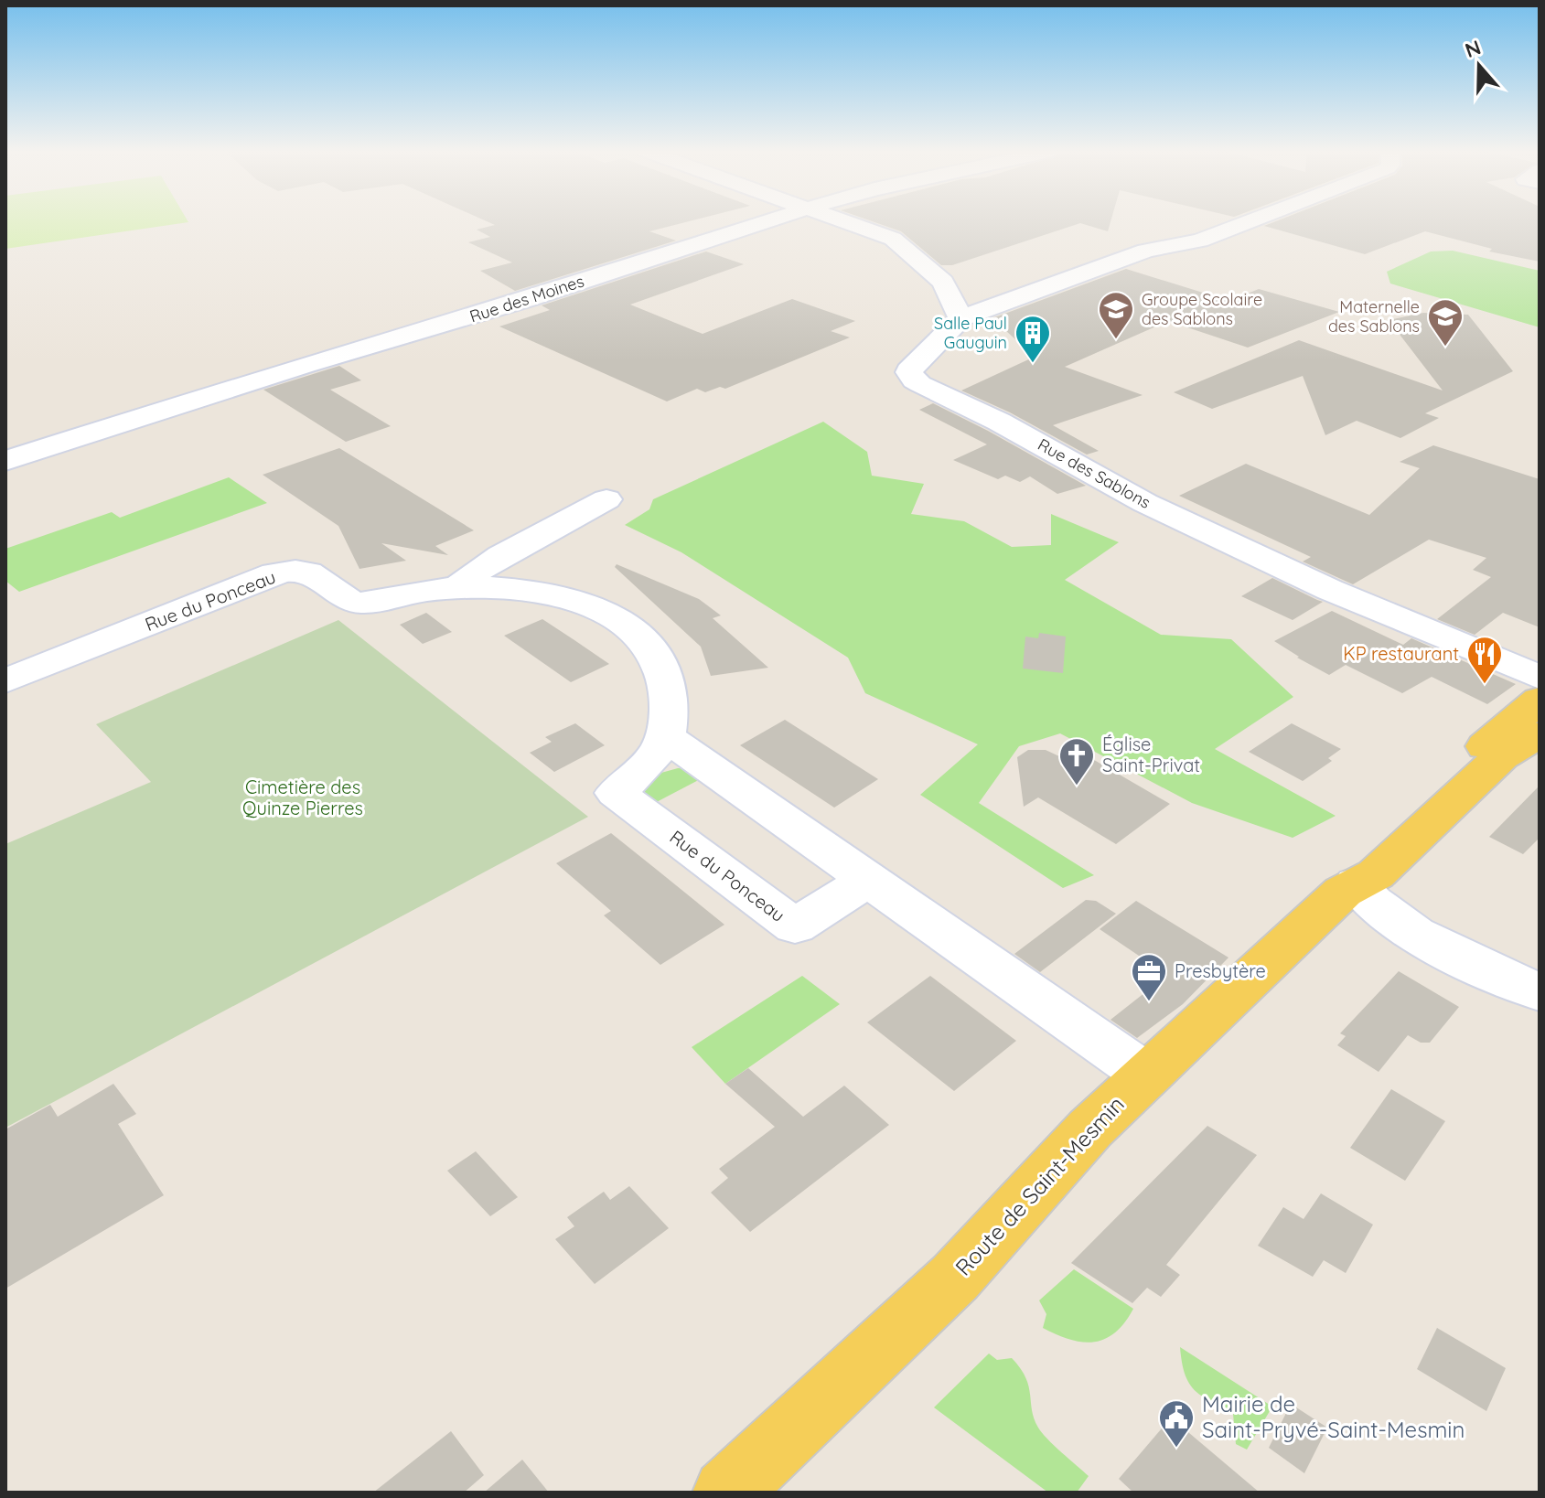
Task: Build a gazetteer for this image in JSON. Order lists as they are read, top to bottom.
{
  "streets": {
    "main road": ["Route de Saint-Mesmin"],
    "street": ["Rue des Moines", "Rue des Sablons", "Rue du Ponceau"]
  },
  "parks": ["Cimetière des Quinze Pierres"],
  "places": {
    "school or university": ["Groupe Scolaire des Sablons", "Maternelle des Sablons"],
    "building": ["Salle Paul Gauguin"],
    "restaurant": ["KP restaurant"],
    "church": ["Église Saint-Privat"],
    "office": ["Presbytère"],
    "public building": ["Mairie de Saint-Pryvé-Saint-Mesmin"]
  },
  "north": "top"
}
